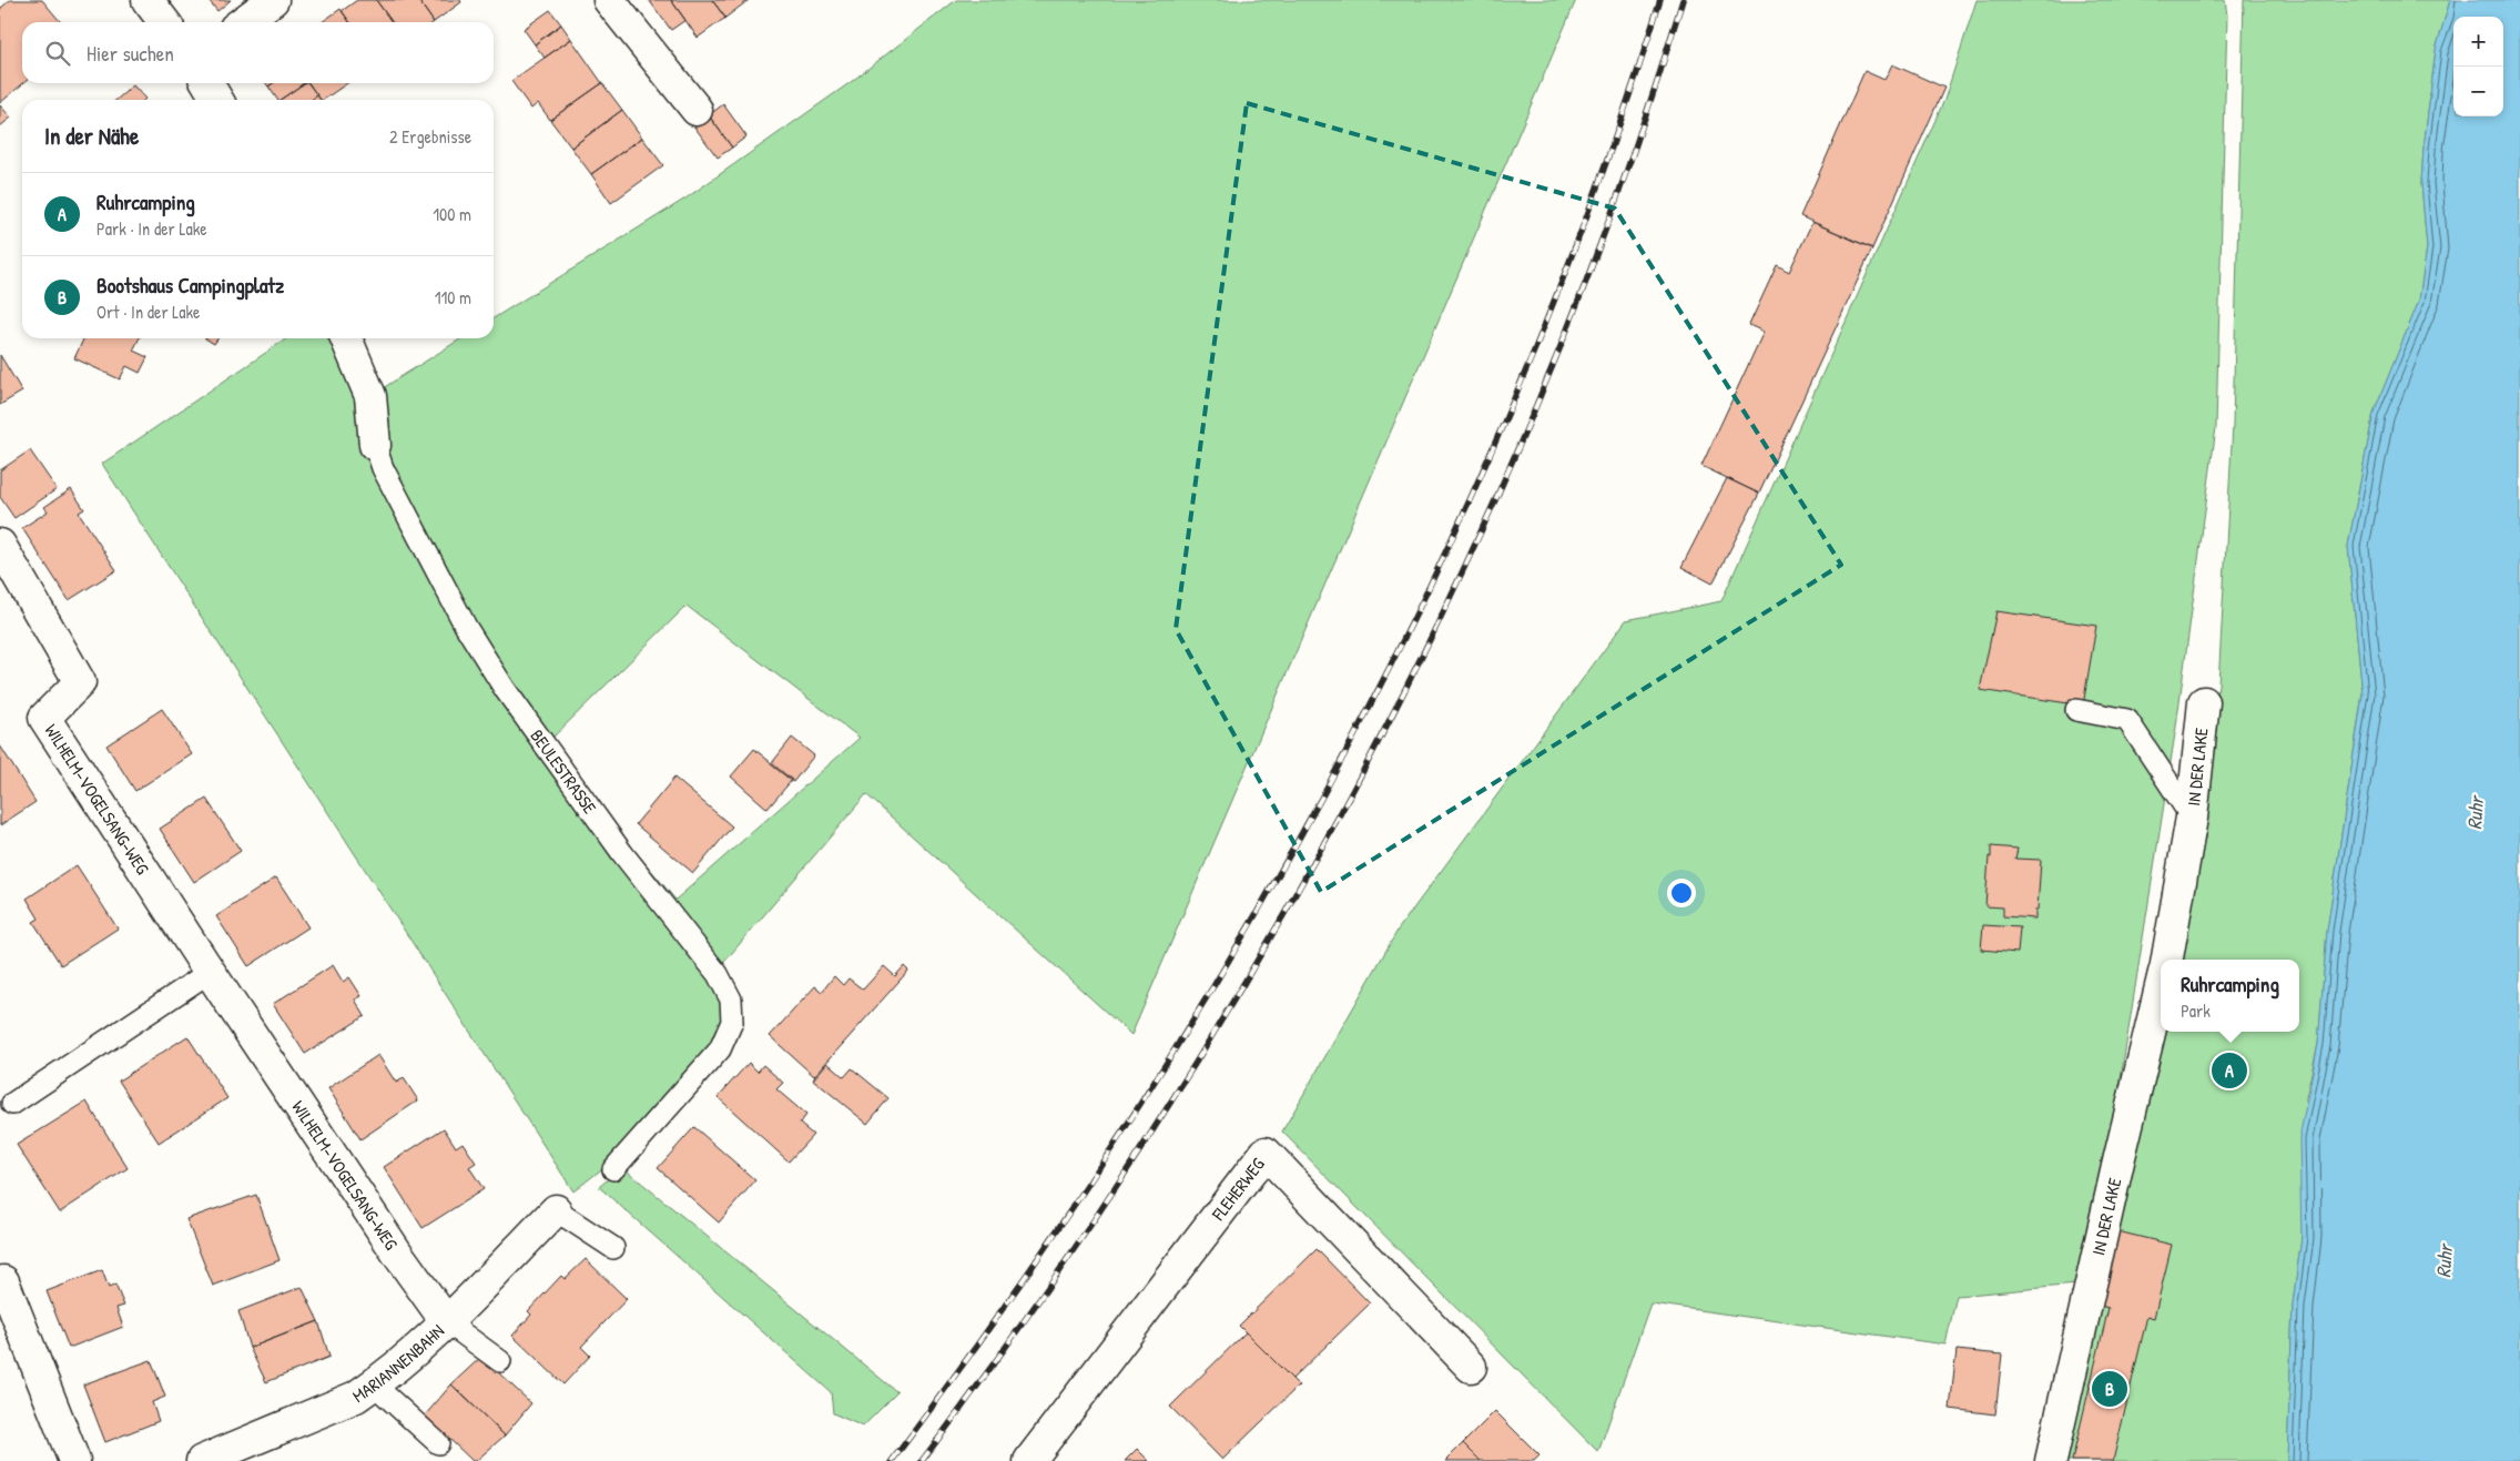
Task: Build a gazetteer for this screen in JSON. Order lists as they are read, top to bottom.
{
  "streets": {
    "street": [
      "IN DER LAKE",
      "BEULESTRASSE",
      "WILHELM-VOGELSANG-WEG",
      "FLEHERWEG",
      "MARIANNENBAHN"
    ]
  },
  "crossings": [
    ["WILHELM-VOGELSANG-WEG", "MARIANNENBAHN"]
  ],
  "water": ["Ruhr"],
  "page": {
    "map_buttons": ["+", "−"],
    "search": "Hier suchen",
    "heading": ["In der Nähe", "2 Ergebnisse"],
    "list": [
      {
        "mark": "A",
        "name": "Ruhrcamping",
        "note": "Park · In der Lake",
        "value": "100 m"
      },
      {
        "mark": "B",
        "name": "Bootshaus Campingplatz",
        "note": "Ort · In der Lake",
        "value": "110 m"
      }
    ],
    "popup": ["Ruhrcamping", "Park"],
    "pins": ["A", "B"]
  }
}
